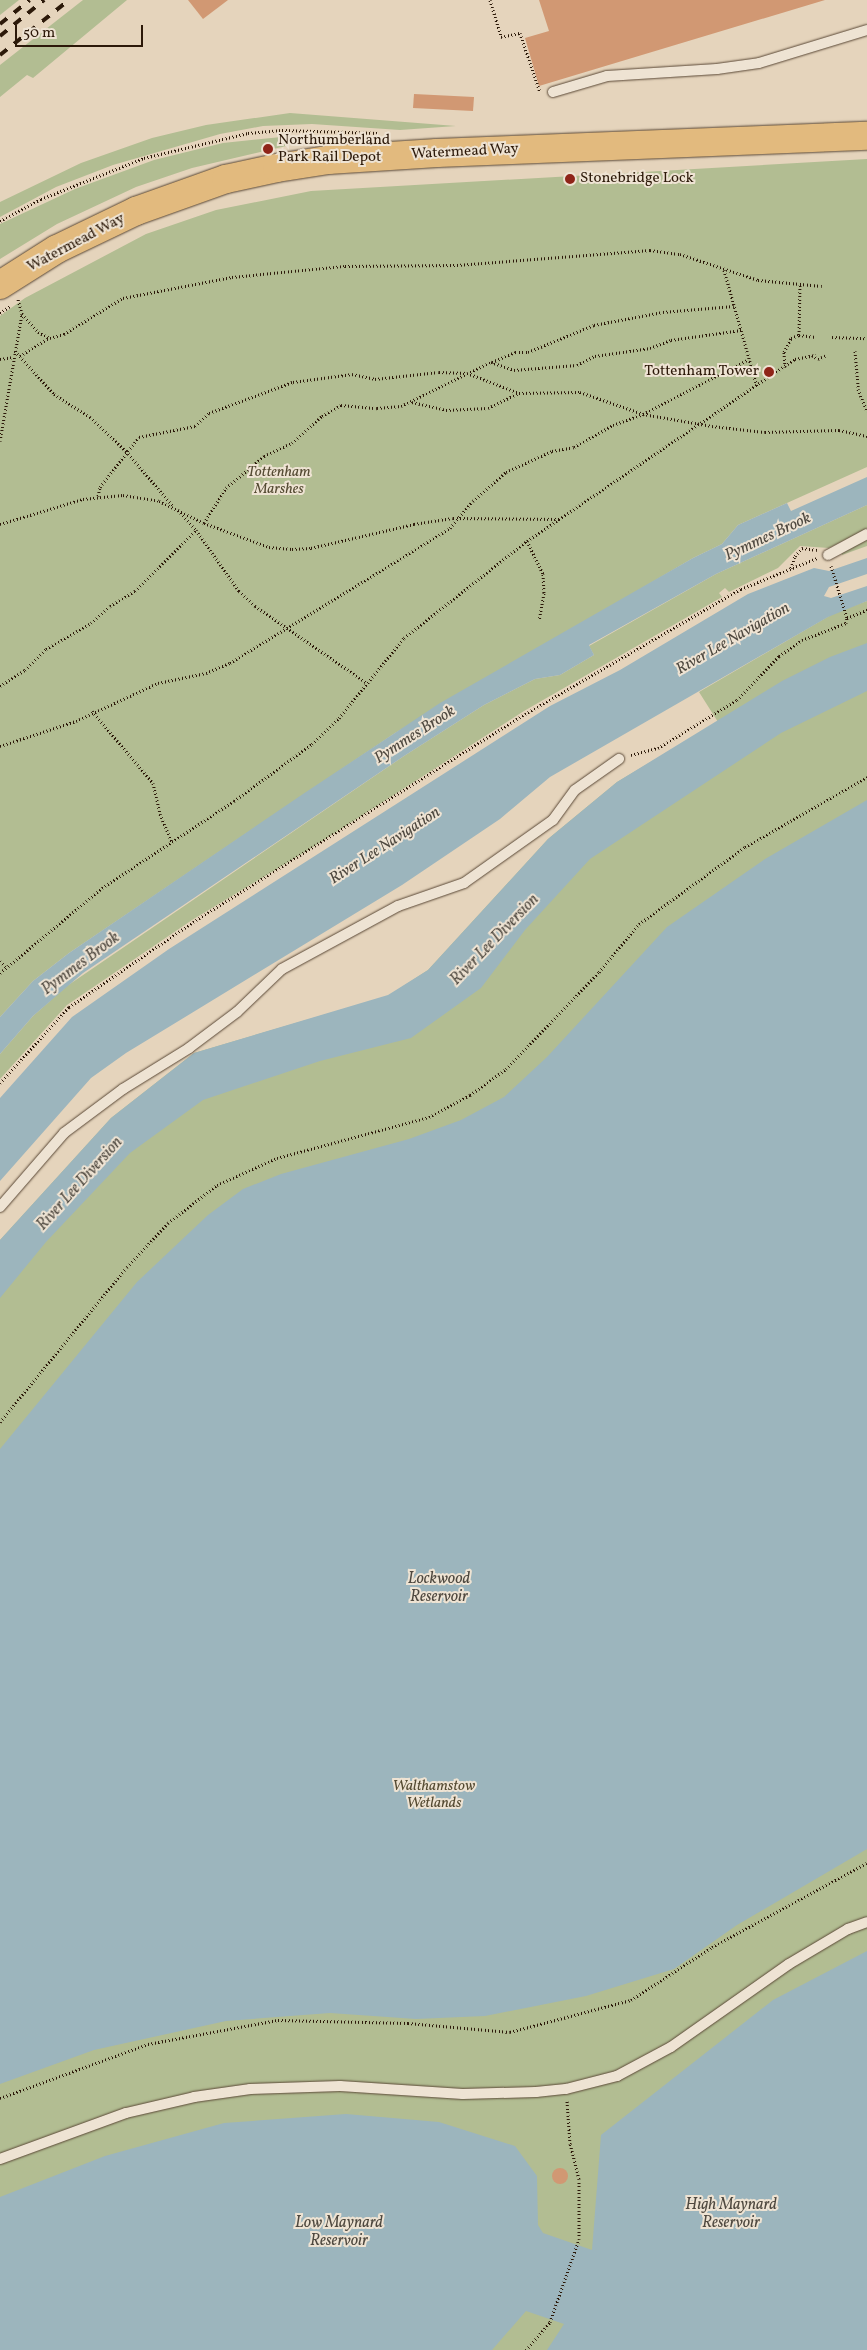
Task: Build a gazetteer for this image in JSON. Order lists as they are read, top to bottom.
{
  "streets": {
    "main road": ["Watermead Way"]
  },
  "water": [
    "Pymmes Brook",
    "River Lee Navigation",
    "River Lee Diversion",
    "Lockwood Reservoir",
    "High Maynard Reservoir",
    "Low Maynard Reservoir"
  ],
  "parks": ["Tottenham Marshes", "Walthamstow Wetlands"],
  "places": ["Northumberland Park Rail Depot", "Stonebridge Lock", "Tottenham Tower"],
  "scale_bar": "50 m"
}
